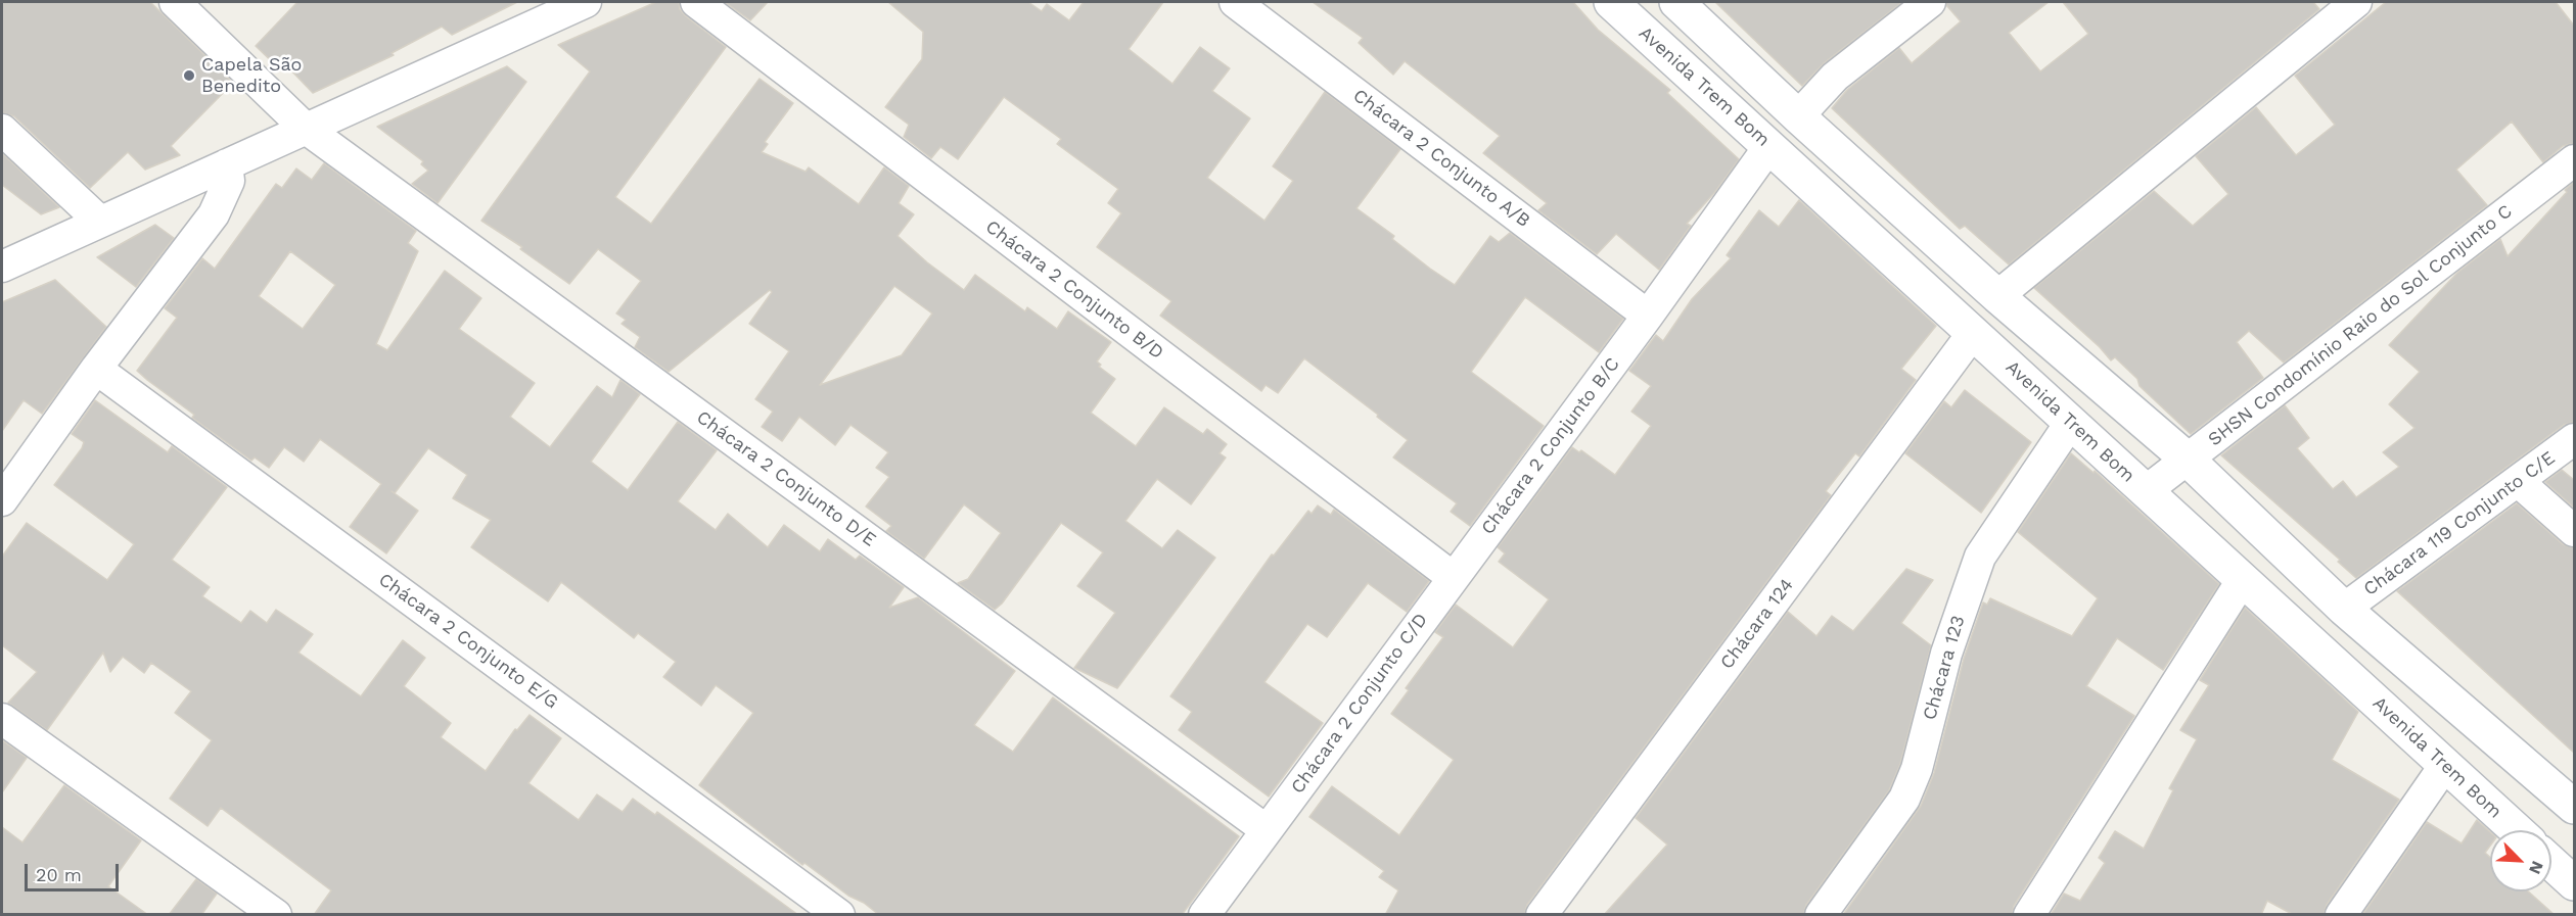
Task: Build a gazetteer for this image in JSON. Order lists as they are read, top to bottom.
{
  "streets": {
    "street": [
      "Avenida Trem Bom",
      "Chácara 2 Conjunto A/B",
      "Chácara 2 Conjunto B/D",
      "SHSN Condomínio Raio do Sol Conjunto C",
      "Chácara 2 Conjunto B/C",
      "Chácara 2 Conjunto D/E",
      "Chácara 119 Conjunto C/E",
      "Chácara 124",
      "Chácara 2 Conjunto E/G",
      "Chácara 123",
      "Chácara 2 Conjunto C/D"
    ]
  },
  "crossings": [
    ["Avenida Trem Bom", "SHSN Condomínio Raio do Sol Conjunto C"],
    ["Avenida Trem Bom", "Chácara 2 Conjunto B/C"],
    ["Avenida Trem Bom", "Chácara 124"],
    ["Avenida Trem Bom", "Chácara 123"],
    ["Chácara 2 Conjunto A/B", "Chácara 2 Conjunto B/C"],
    ["Chácara 2 Conjunto B/D", "Chácara 2 Conjunto B/C"],
    ["Chácara 2 Conjunto B/D", "Chácara 2 Conjunto C/D"],
    ["Chácara 2 Conjunto B/C", "Chácara 2 Conjunto C/D"],
    ["Chácara 2 Conjunto D/E", "Chácara 2 Conjunto C/D"]
  ],
  "places": ["Capela São Benedito"],
  "scale_bar": "20 m",
  "north": "bottom right"
}
